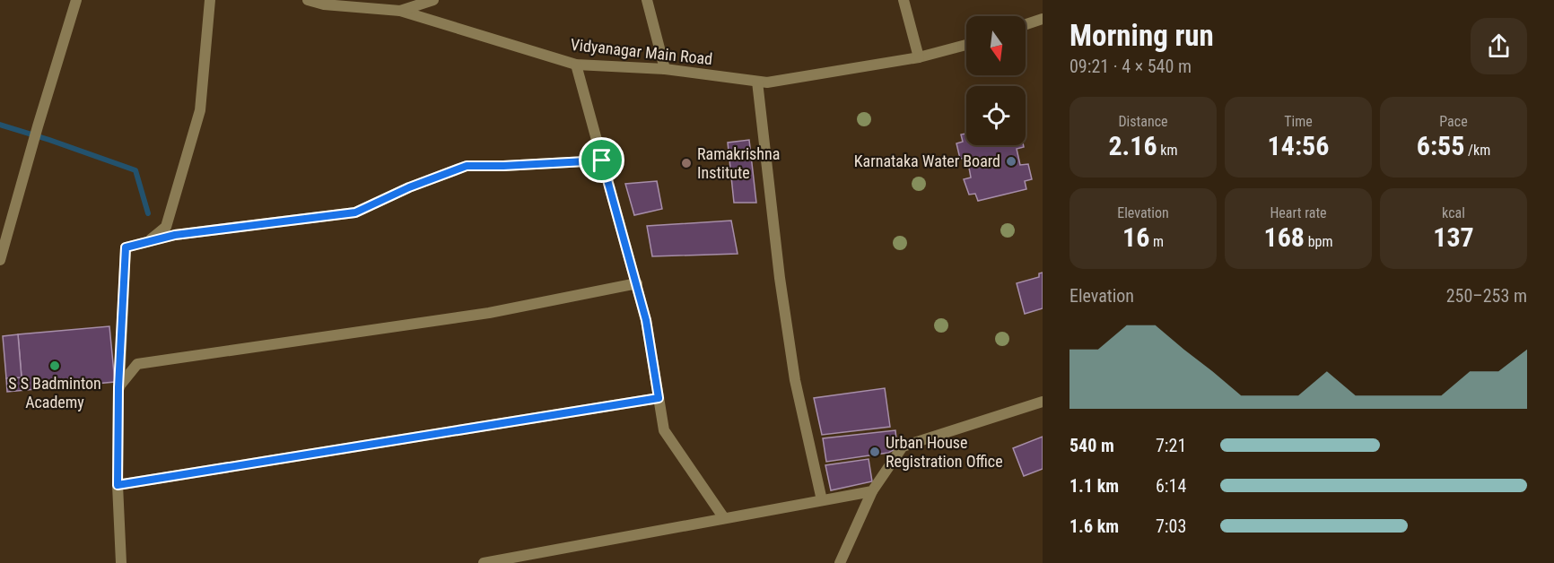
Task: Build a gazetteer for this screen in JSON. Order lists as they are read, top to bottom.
{
  "streets": {
    "street": ["Vidyanagar Main Road"]
  },
  "places": [
    "Karnataka Water Board",
    "Ramakrishna Institute",
    "S S Badminton Academy",
    "Urban House Registration Office"
  ],
  "north": "bottom",
  "page": {
    "heading": ["Morning run", "09:21 · 4 × 540 m"],
    "stats": [
      ["Distance", "2.16 km"],
      ["Time", "14:56"],
      ["Pace", "6:55 /km"],
      ["Elevation", "16 m"],
      ["Heart rate", "168 bpm"],
      ["kcal", "137"]
    ],
    "chart": ["Elevation", "250–253 m"],
    "list": [
      {
        "name": "540 m",
        "note": "7:21"
      },
      {
        "name": "1.1 km",
        "note": "6:14"
      },
      {
        "name": "1.6 km",
        "note": "7:03"
      }
    ]
  }
}
